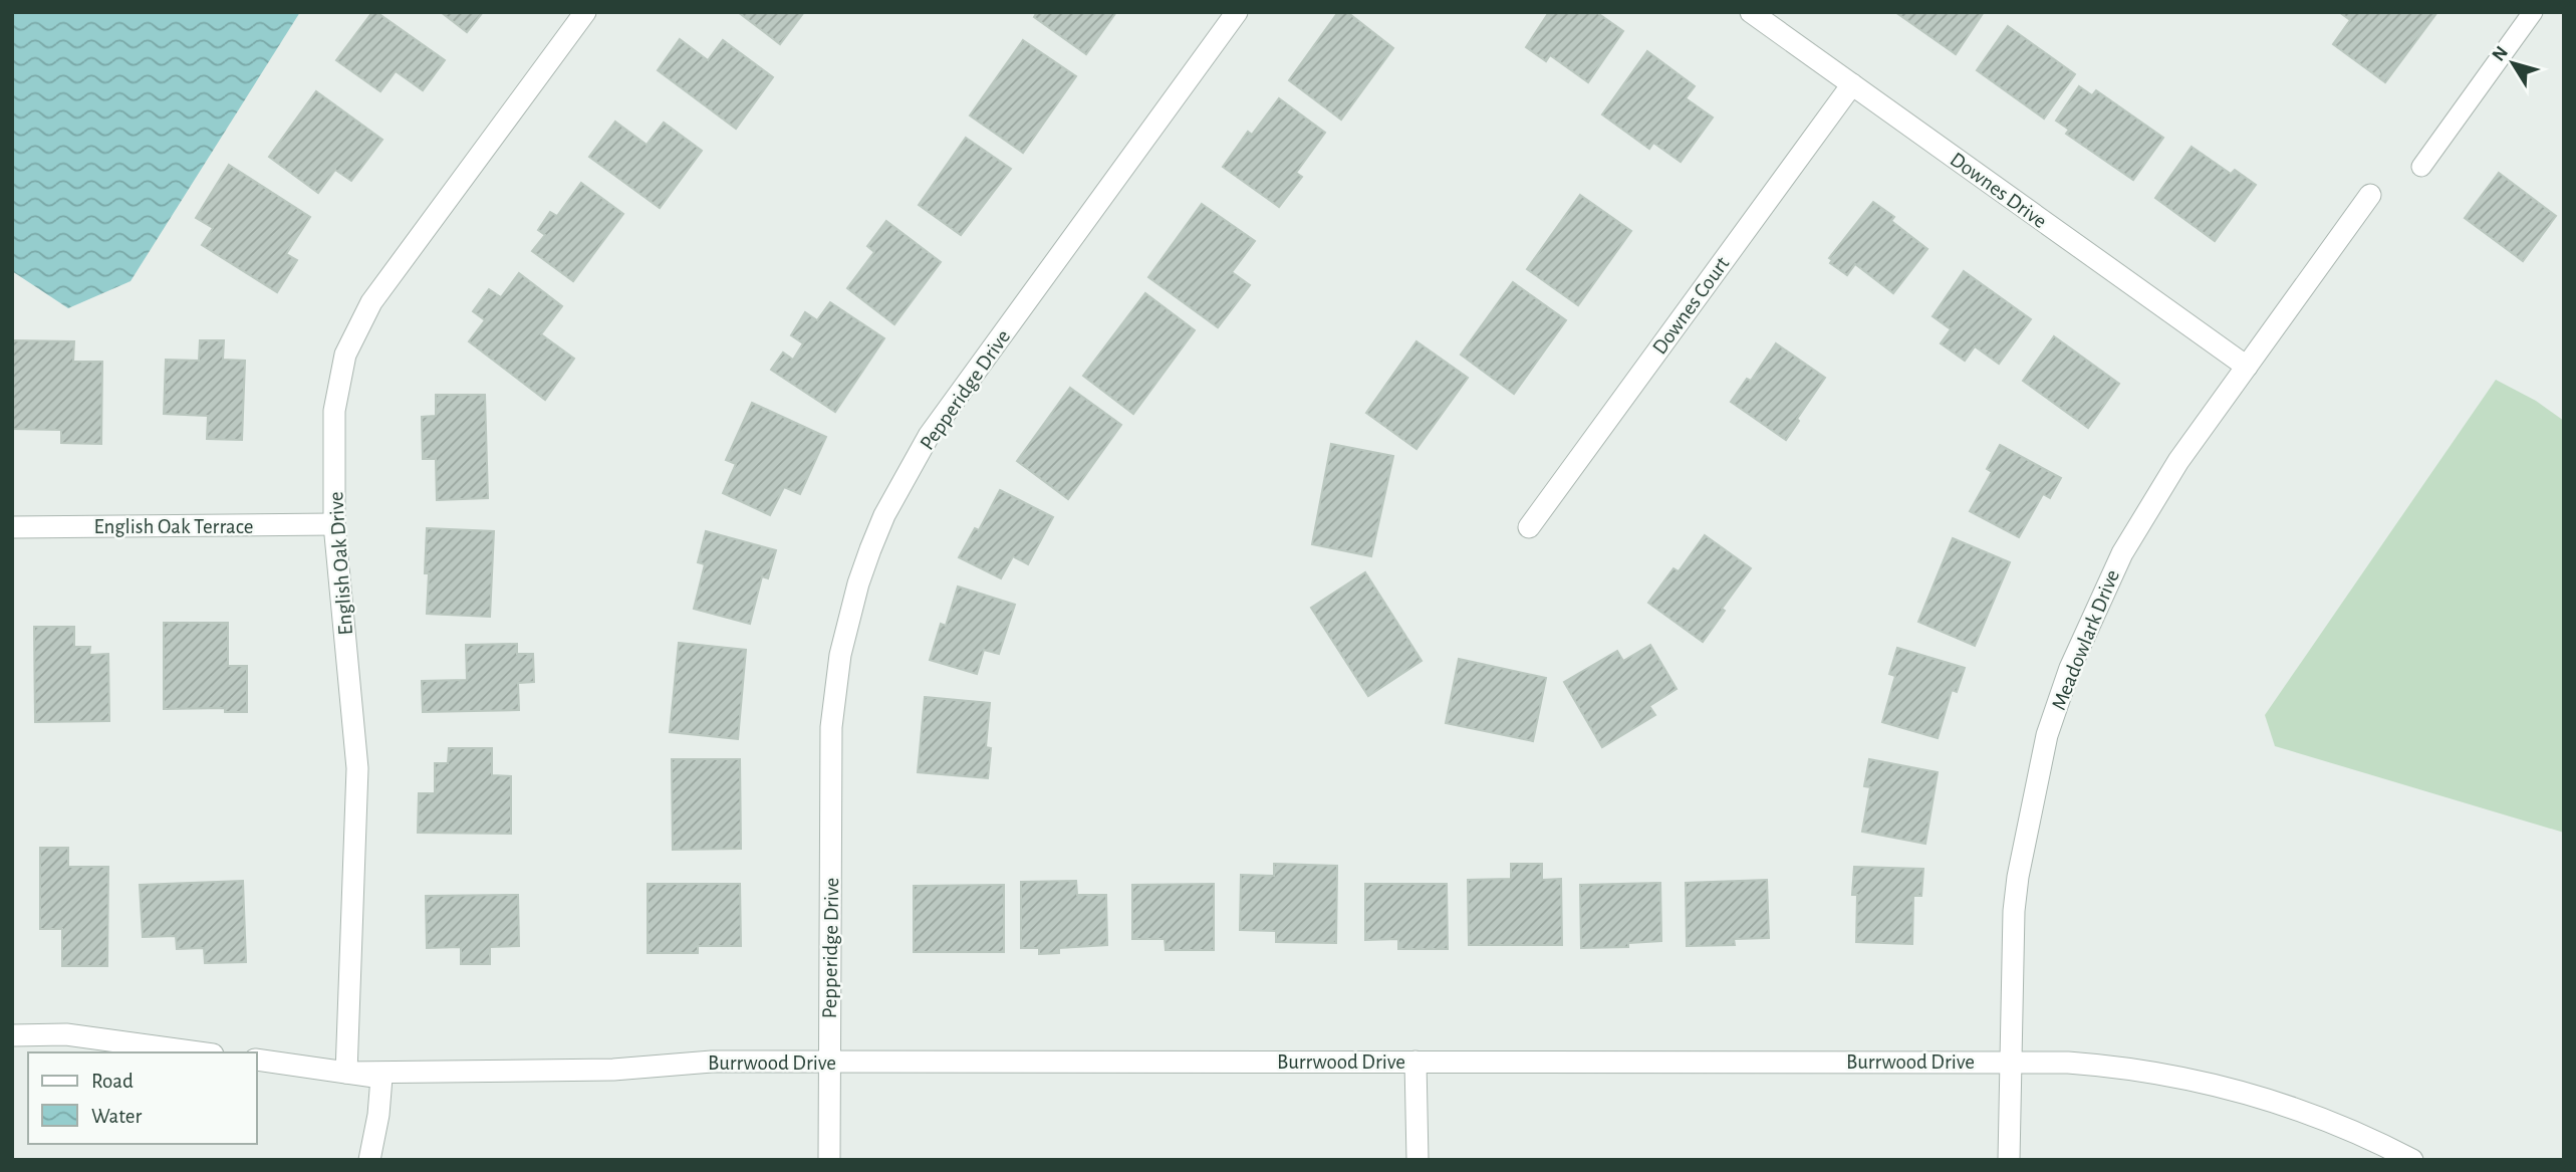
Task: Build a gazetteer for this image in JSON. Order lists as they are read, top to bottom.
{
  "streets": {
    "street": [
      "Downes Drive",
      "Downes Court",
      "Pepperidge Drive",
      "English Oak Terrace",
      "English Oak Drive",
      "Meadowlark Drive",
      "Burrwood Drive"
    ]
  },
  "crossings": [
    ["Downes Drive", "Downes Court"],
    ["Downes Drive", "Meadowlark Drive"],
    ["Pepperidge Drive", "Burrwood Drive"],
    ["English Oak Terrace", "English Oak Drive"],
    ["English Oak Drive", "Burrwood Drive"],
    ["Meadowlark Drive", "Burrwood Drive"]
  ],
  "legend": ["Road", "Water"],
  "north": "top left"
}
